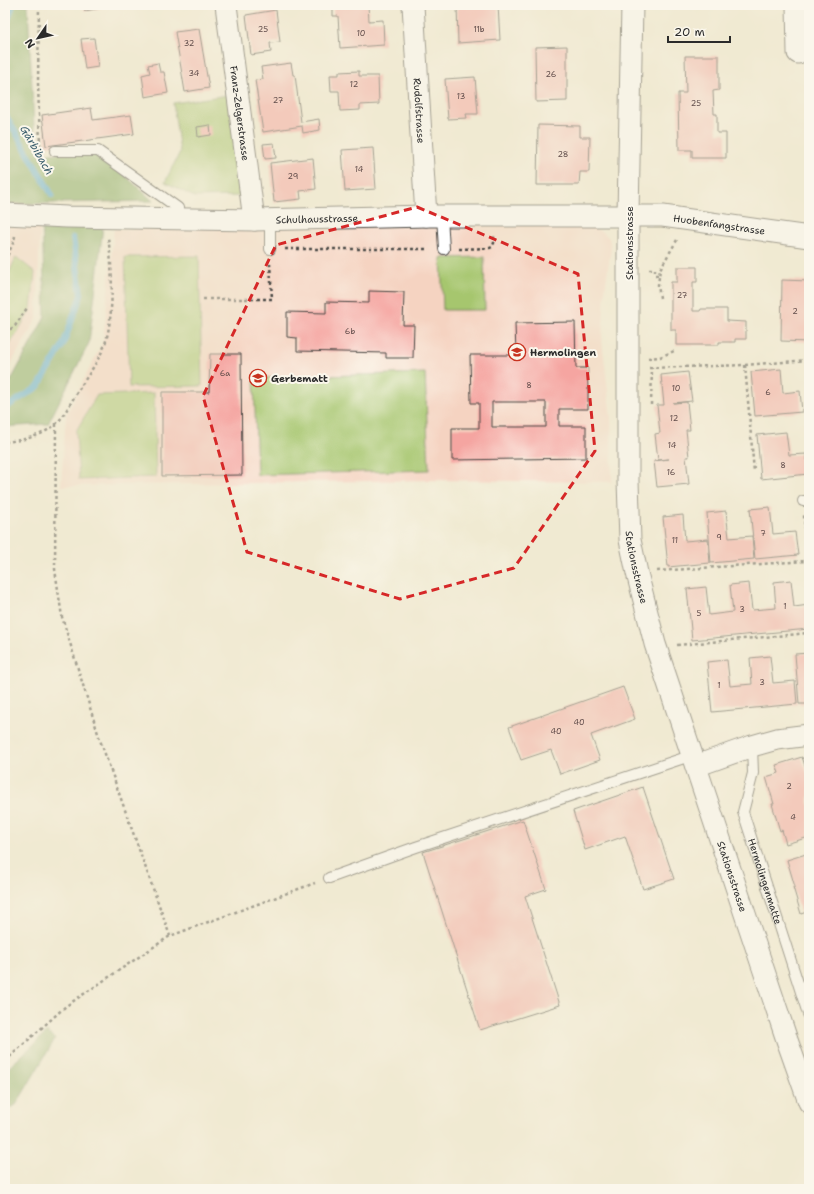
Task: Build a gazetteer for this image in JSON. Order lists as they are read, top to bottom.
{
  "streets": {
    "street": [
      "Rudolfstrasse",
      "Franz-Zelgerstrasse",
      "Schulhausstrasse",
      "Huobenfangstrasse",
      "Stationsstrasse"
    ],
    "lane": ["Hermolingenmatte"]
  },
  "crossings": [
    ["Rudolfstrasse", "Schulhausstrasse"],
    ["Franz-Zelgerstrasse", "Schulhausstrasse"],
    ["Schulhausstrasse", "Huobenfangstrasse"],
    ["Schulhausstrasse", "Stationsstrasse"],
    ["Huobenfangstrasse", "Stationsstrasse"]
  ],
  "water": ["Gärbibach"],
  "places": {
    "school or university": ["Hermolingen", "Gerbematt"]
  },
  "house_numbers": [
    "25",
    "11b",
    "10",
    "32",
    "34",
    "26",
    "12",
    "13",
    "27",
    "25",
    "28",
    "14",
    "29",
    "27",
    "2",
    "6b",
    "6a",
    "8",
    "10",
    "6",
    "12",
    "14",
    "8",
    "16",
    "7",
    "9",
    "11",
    "1",
    "3",
    "5",
    "3",
    "1",
    "40",
    "40",
    "2",
    "4"
  ],
  "scale_bar": "20 m",
  "north": "bottom left"
}
